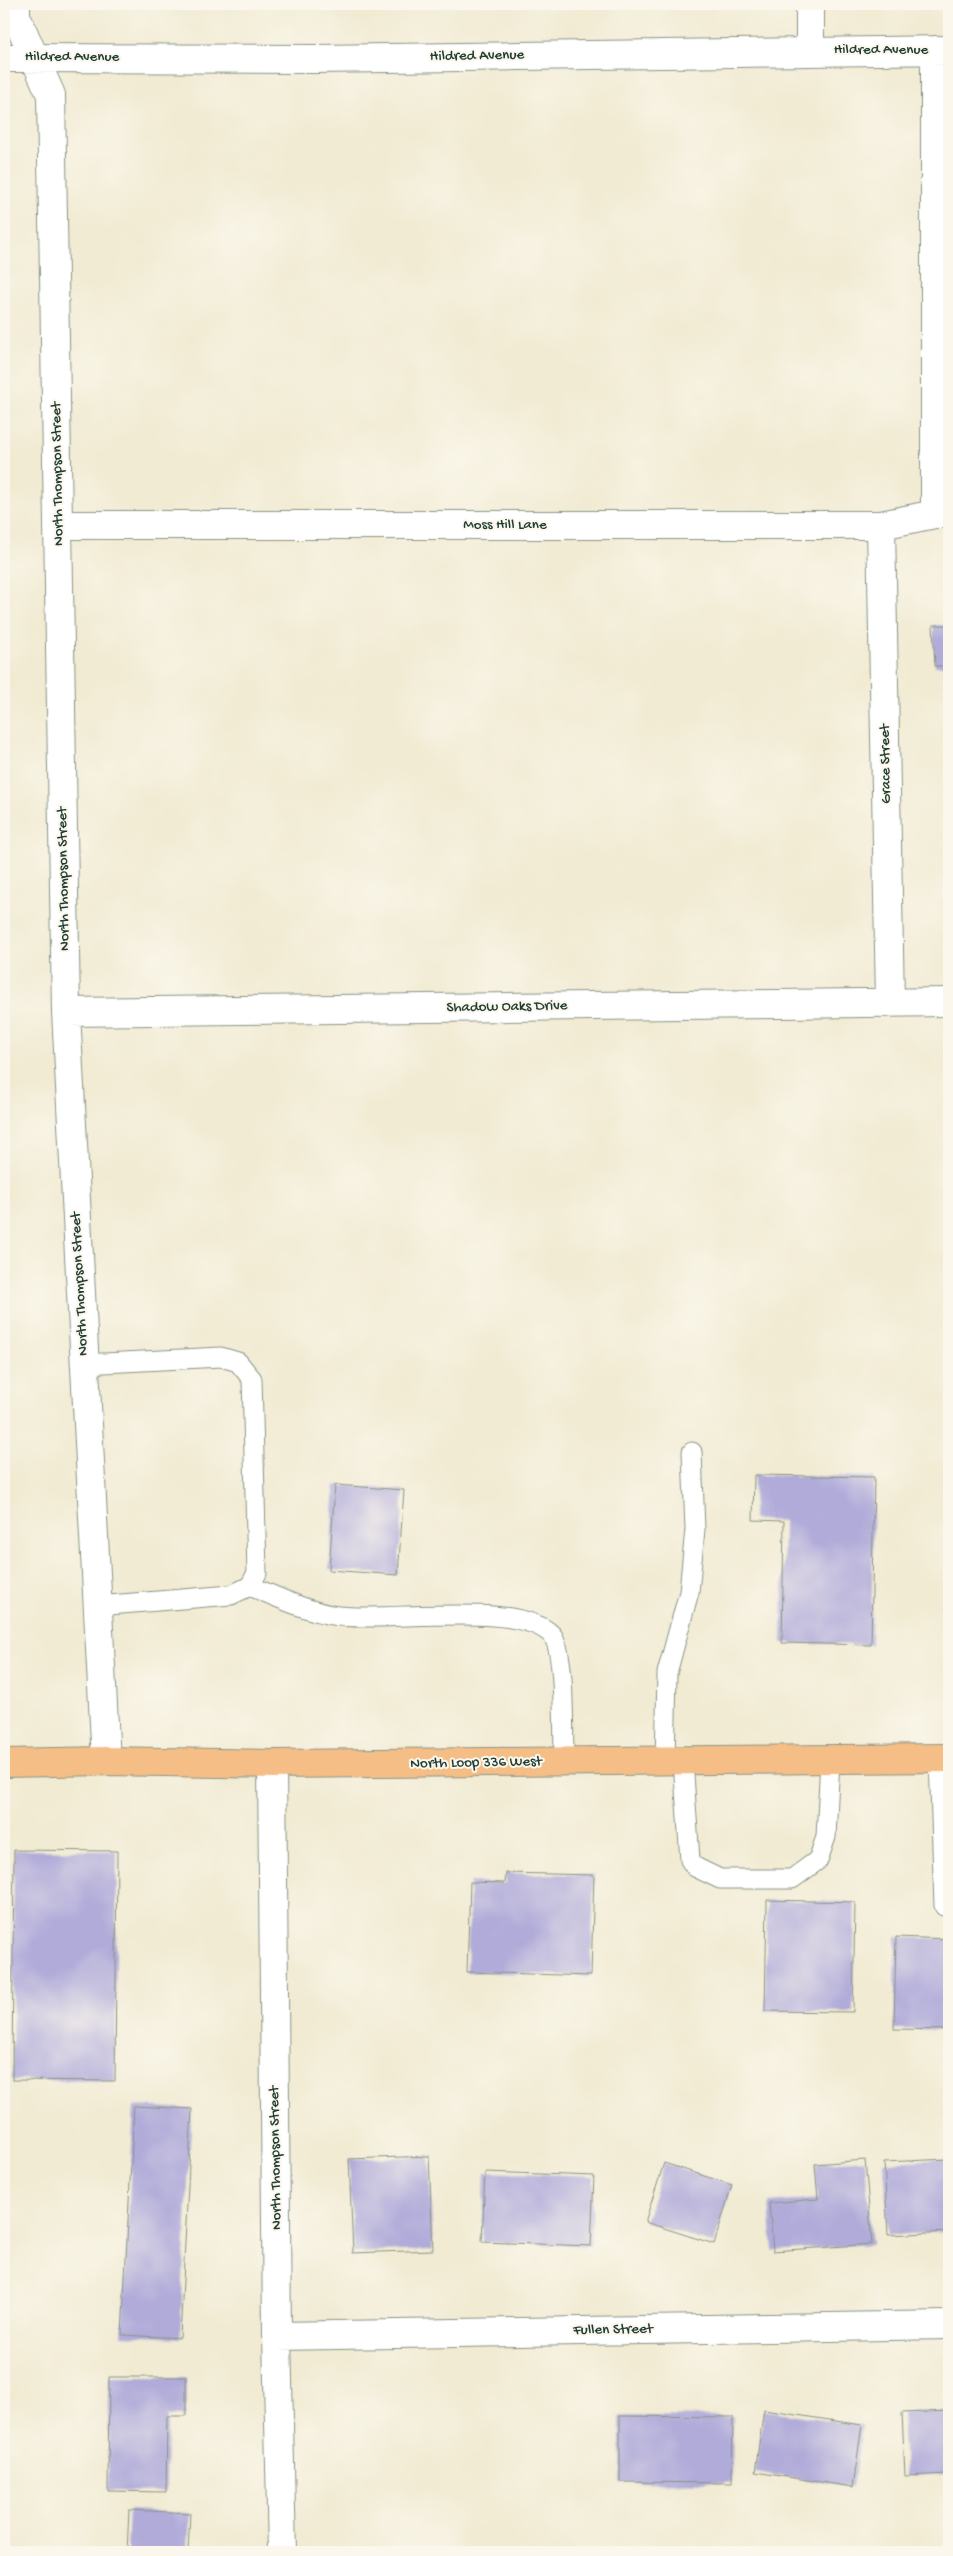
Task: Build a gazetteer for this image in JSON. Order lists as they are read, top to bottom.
{
  "streets": {
    "main road": ["North Loop 336 West"],
    "street": [
      "Hildred Avenue",
      "North Thompson Street",
      "Moss Hill Lane",
      "Grace Street",
      "Shadow Oaks Drive",
      "Fullen Street"
    ]
  },
  "crossings": [
    ["Hildred Avenue", "North Thompson Street"],
    ["North Thompson Street", "Moss Hill Lane"],
    ["North Thompson Street", "Shadow Oaks Drive"],
    ["North Thompson Street", "North Loop 336 West"],
    ["North Thompson Street", "Fullen Street"],
    ["Moss Hill Lane", "Grace Street"],
    ["Grace Street", "Shadow Oaks Drive"]
  ]
}
